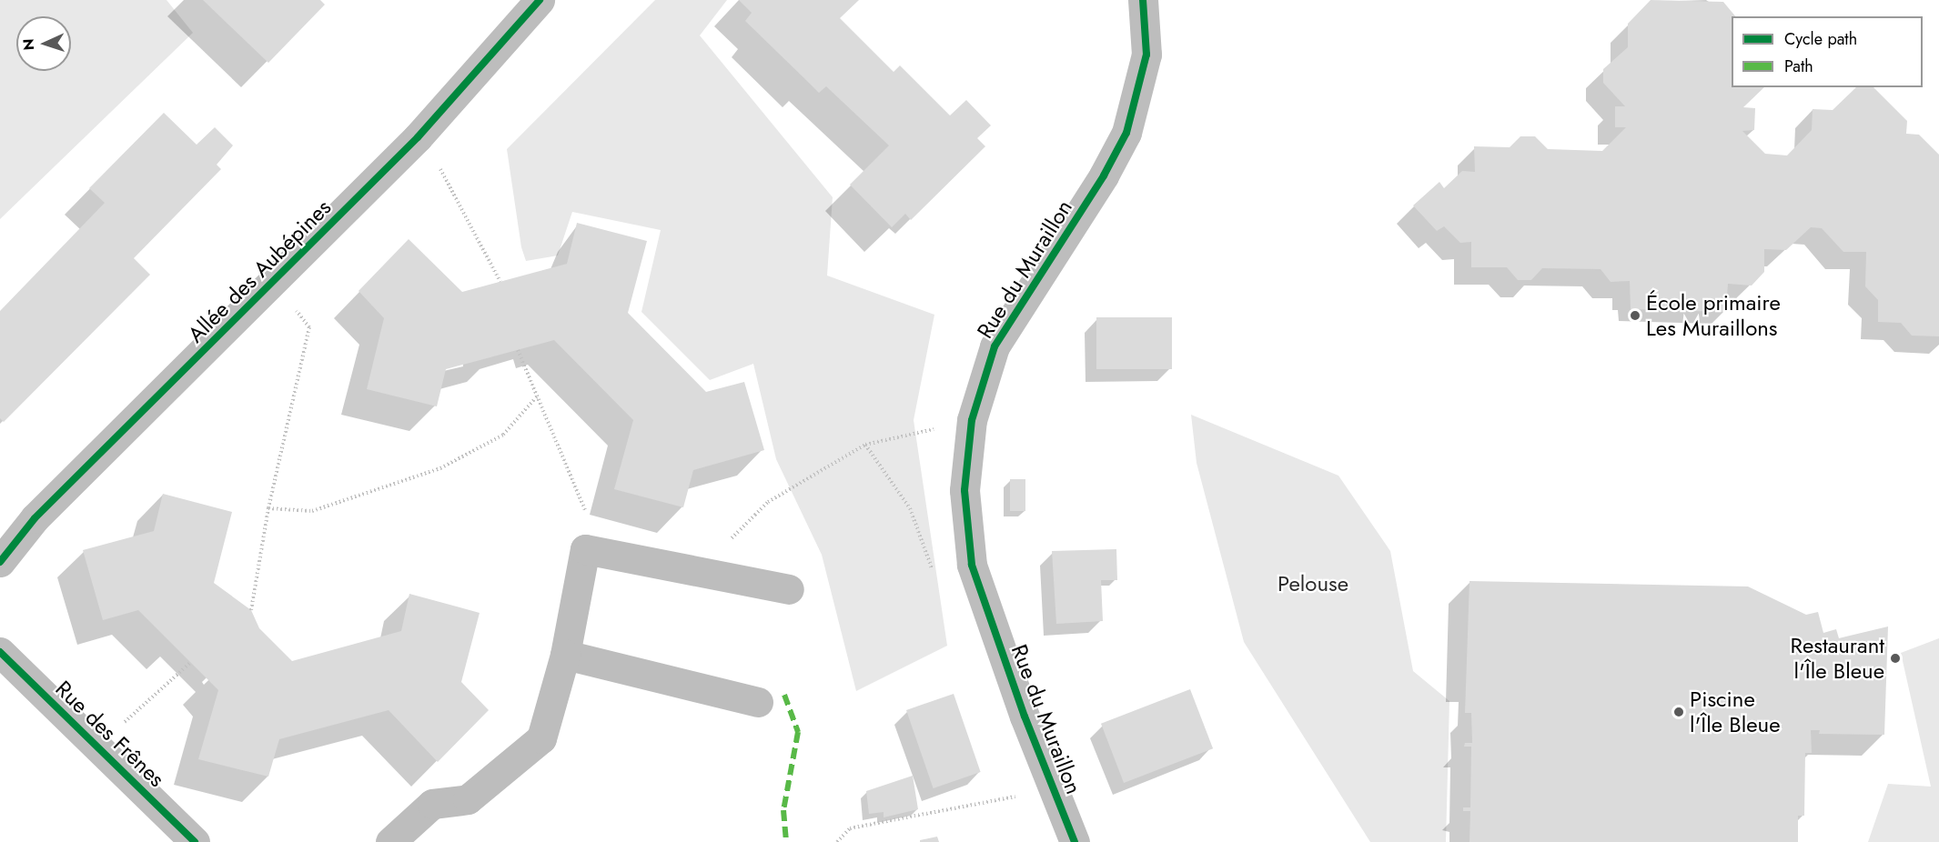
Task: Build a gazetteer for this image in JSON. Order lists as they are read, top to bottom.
{
  "streets": {
    "street": ["Rue du Muraillon", "Allée des Aubépines", "Rue des Frênes"]
  },
  "parks": ["Pelouse"],
  "places": ["École primaire Les Muraillons", "Restaurant l'Île Bleue", "Piscine l'Île Bleue"],
  "legend": ["Cycle path", "Path"],
  "north": "left"
}
